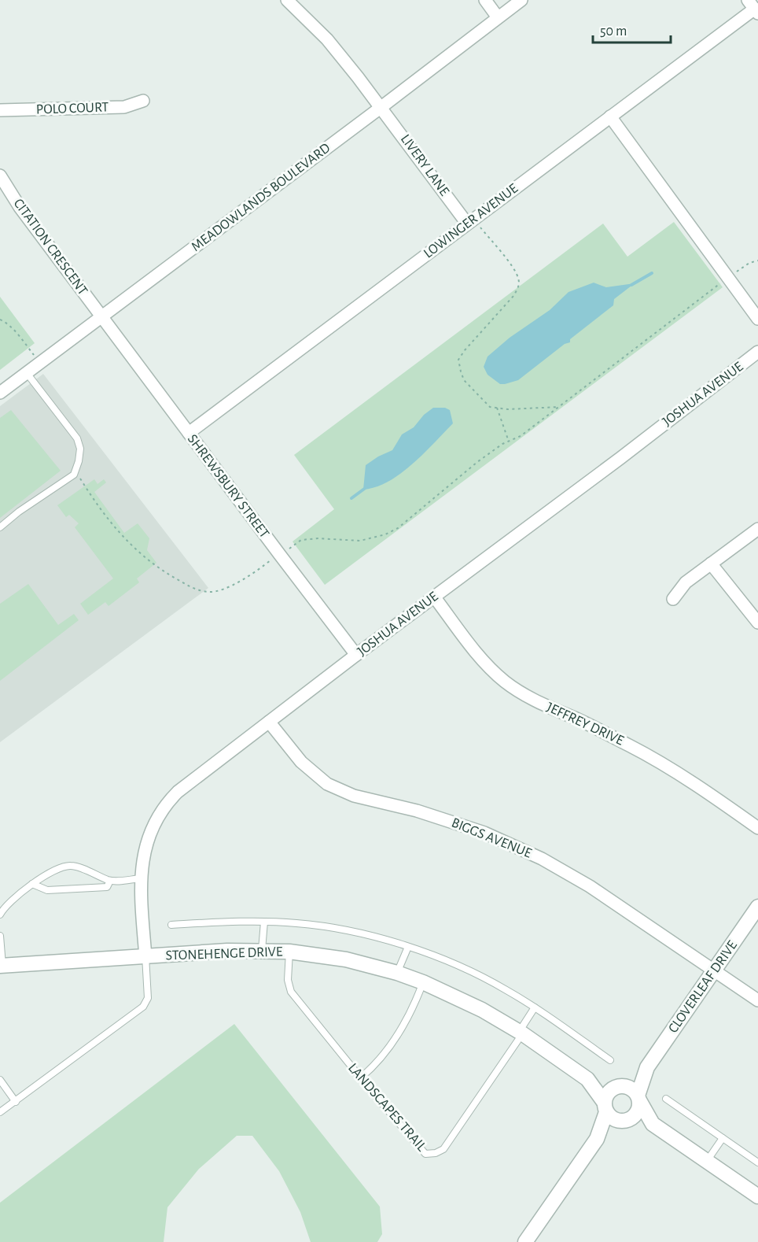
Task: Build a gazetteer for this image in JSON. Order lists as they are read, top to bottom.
{
  "streets": {
    "street": [
      "POLO COURT",
      "LIVERY LANE",
      "MEADOWLANDS BOULEVARD",
      "LOWINGER AVENUE",
      "CITATION CRESCENT",
      "JOSHUA AVENUE",
      "SHREWSBURY STREET",
      "JEFFREY DRIVE",
      "BIGGS AVENUE",
      "STONEHENGE DRIVE",
      "CLOVERLEAF DRIVE"
    ],
    "lane": ["LANDSCAPES TRAIL"]
  },
  "crossings": [
    ["LIVERY LANE", "MEADOWLANDS BOULEVARD"],
    ["LIVERY LANE", "LOWINGER AVENUE"],
    ["MEADOWLANDS BOULEVARD", "CITATION CRESCENT"],
    ["MEADOWLANDS BOULEVARD", "SHREWSBURY STREET"],
    ["LOWINGER AVENUE", "SHREWSBURY STREET"],
    ["CITATION CRESCENT", "SHREWSBURY STREET"],
    ["JOSHUA AVENUE", "SHREWSBURY STREET"],
    ["JOSHUA AVENUE", "JEFFREY DRIVE"],
    ["JOSHUA AVENUE", "BIGGS AVENUE"],
    ["JOSHUA AVENUE", "STONEHENGE DRIVE"],
    ["BIGGS AVENUE", "CLOVERLEAF DRIVE"],
    ["STONEHENGE DRIVE", "CLOVERLEAF DRIVE"],
    ["STONEHENGE DRIVE", "LANDSCAPES TRAIL"]
  ],
  "scale_bar": "50 m"
}
